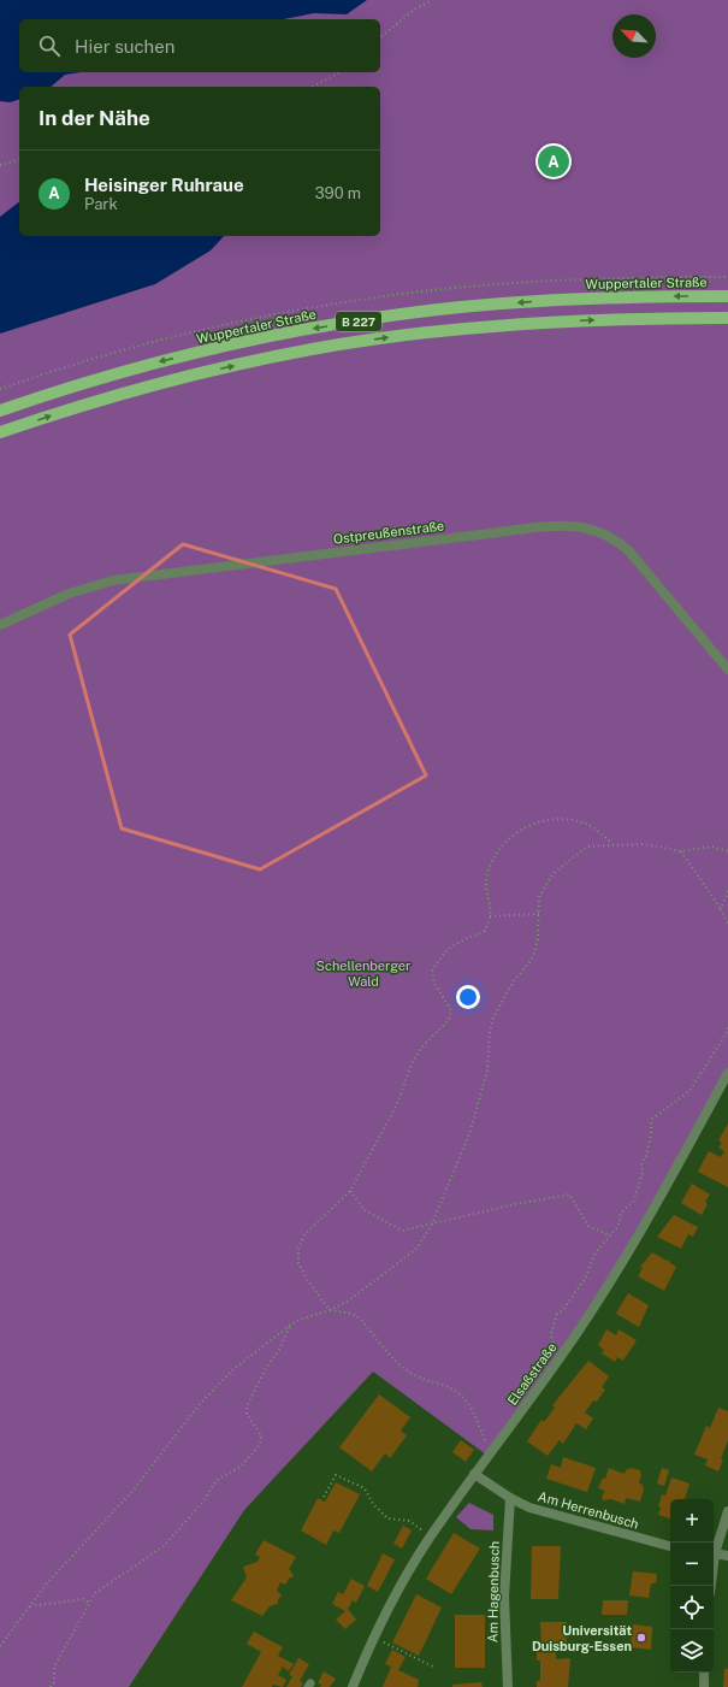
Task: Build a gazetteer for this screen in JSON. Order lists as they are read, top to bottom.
{
  "streets": {
    "main road": ["Wuppertaler Straße", "B 227"],
    "street": [
      "Ostpreußenstraße",
      "Elsaßstraße",
      "Am Herrenbusch",
      "Am Hagenbusch"
    ]
  },
  "crossings": [
    ["Elsaßstraße", "Am Herrenbusch"],
    ["Am Herrenbusch", "Am Hagenbusch"]
  ],
  "parks": ["Schellenberger Wald"],
  "places": ["Universität Duisburg-Essen"],
  "north": "top left",
  "page": {
    "search": "Hier suchen",
    "heading": "In der Nähe",
    "pins": "A",
    "list": [
      {
        "mark": "A",
        "name": "Heisinger Ruhraue",
        "note": "Park",
        "value": "390 m"
      }
    ],
    "map_buttons": ["+", "−"]
  }
}
